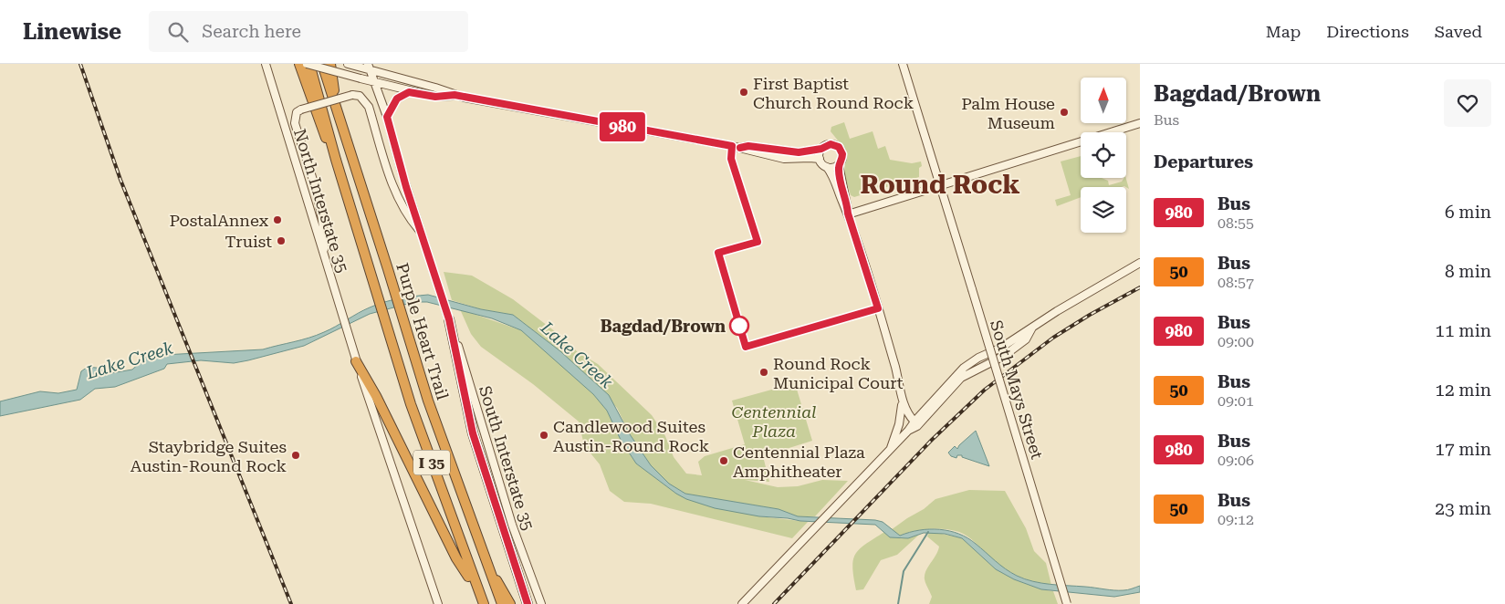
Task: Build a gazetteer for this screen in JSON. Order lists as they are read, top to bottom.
{
  "streets": {
    "highway": ["Purple Heart Trail", "I 35"],
    "main road": ["North Interstate 35", "South Mays Street", "South Interstate 35"]
  },
  "districts": ["Round Rock"],
  "water": ["Lake Creek"],
  "parks": ["Centennial Plaza"],
  "places": [
    "First Baptist Church Round Rock",
    "Palm House Museum",
    "PostalAnnex",
    "Truist",
    "Bagdad/Brown",
    "Round Rock Municipal Court",
    "Candlewood Suites Austin-Round Rock",
    "Staybridge Suites Austin-Round Rock",
    "Centennial Plaza Amphitheater"
  ],
  "lines": ["bus line 980"],
  "north": "top",
  "page": {
    "header": "Linewise",
    "search": "Search here",
    "nav": ["Map", "Directions", "Saved"],
    "on_map": "980",
    "heading": [
      ["Bagdad/Brown", "Bus"],
      "Departures"
    ],
    "list": [
      {
        "mark": "980",
        "name": "Bus",
        "note": "08:55",
        "value": "6 min"
      },
      {
        "mark": "50",
        "name": "Bus",
        "note": "08:57",
        "value": "8 min"
      },
      {
        "mark": "980",
        "name": "Bus",
        "note": "09:00",
        "value": "11 min"
      },
      {
        "mark": "50",
        "name": "Bus",
        "note": "09:01",
        "value": "12 min"
      },
      {
        "mark": "980",
        "name": "Bus",
        "note": "09:06",
        "value": "17 min"
      },
      {
        "mark": "50",
        "name": "Bus",
        "note": "09:12",
        "value": "23 min"
      }
    ]
  }
}
